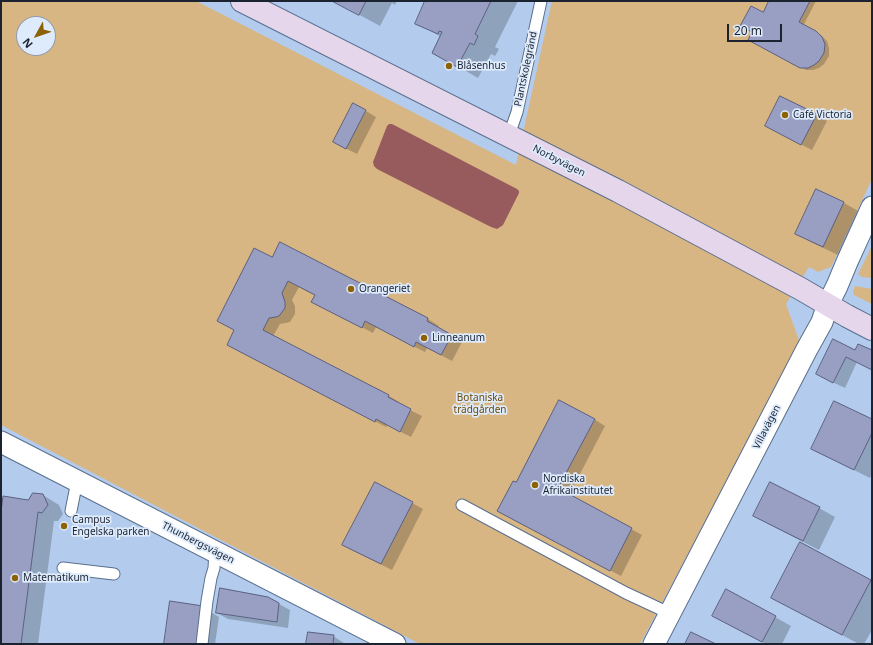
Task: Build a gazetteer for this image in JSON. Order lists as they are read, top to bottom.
{
  "streets": {
    "street": ["Norbyvägen", "Villavägen", "Thunbergsvägen"],
    "lane": ["Plantskolegränd"]
  },
  "crossings": [
    ["Plantskolegränd", "Norbyvägen"],
    ["Norbyvägen", "Villavägen"]
  ],
  "parks": ["Botaniska trädgården"],
  "places": [
    "Blåsenhus",
    "Café Victoria",
    "Orangeriet",
    "Linneanum",
    "Nordiska Afrikainstitutet",
    "Campus Engelska parken",
    "Matematikum"
  ],
  "scale_bar": "20 m",
  "north": "bottom left"
}
